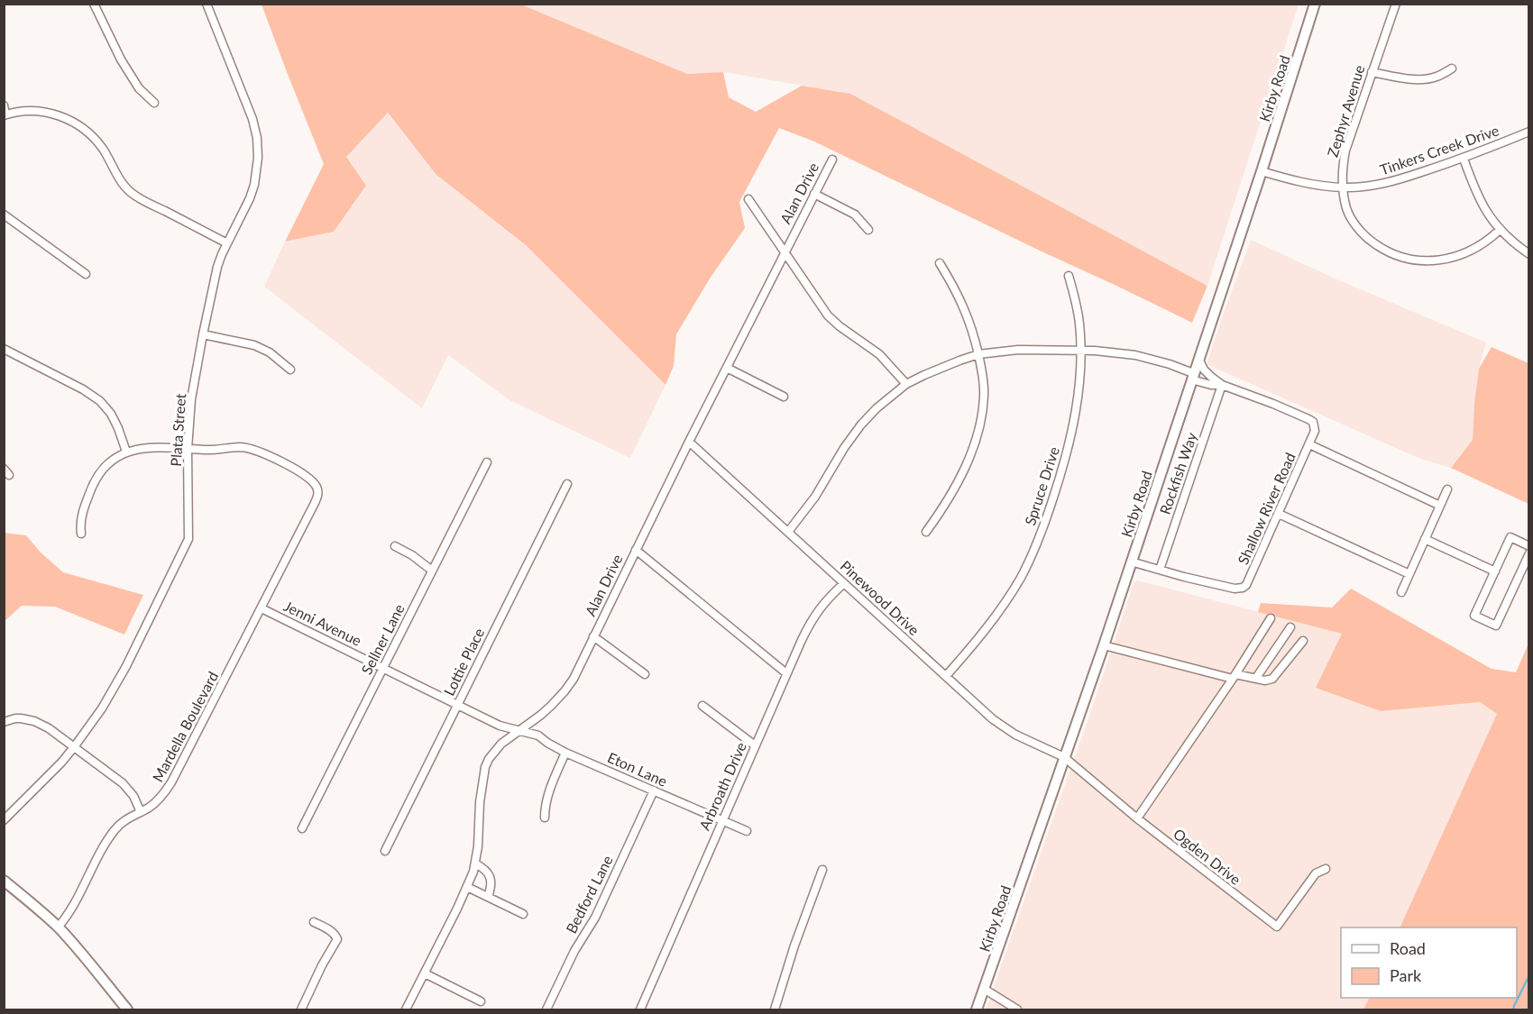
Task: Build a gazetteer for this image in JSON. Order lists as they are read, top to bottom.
{
  "streets": {
    "main road": ["Kirby Road"],
    "street": [
      "Zephyr Avenue",
      "Tinkers Creek Drive",
      "Alan Drive",
      "Plata Street",
      "Rockfish Way",
      "Spruce Drive",
      "Shallow River Road",
      "Pinewood Drive",
      "Jenni Avenue",
      "Sellner Lane",
      "Lottie Place",
      "Mardella Boulevard",
      "Eton Lane",
      "Arbroath Drive",
      "Ogden Drive",
      "Bedford Lane"
    ]
  },
  "crossings": [
    ["Kirby Road", "Tinkers Creek Drive"],
    ["Kirby Road", "Shallow River Road"],
    ["Kirby Road", "Pinewood Drive"],
    ["Kirby Road", "Ogden Drive"],
    ["Zephyr Avenue", "Tinkers Creek Drive"],
    ["Alan Drive", "Pinewood Drive"],
    ["Alan Drive", "Jenni Avenue"],
    ["Alan Drive", "Eton Lane"],
    ["Plata Street", "Mardella Boulevard"],
    ["Rockfish Way", "Shallow River Road"],
    ["Spruce Drive", "Shallow River Road"],
    ["Spruce Drive", "Pinewood Drive"],
    ["Shallow River Road", "Pinewood Drive"],
    ["Pinewood Drive", "Arbroath Drive"],
    ["Pinewood Drive", "Ogden Drive"],
    ["Jenni Avenue", "Sellner Lane"],
    ["Jenni Avenue", "Lottie Place"],
    ["Jenni Avenue", "Mardella Boulevard"],
    ["Jenni Avenue", "Eton Lane"],
    ["Eton Lane", "Arbroath Drive"],
    ["Eton Lane", "Bedford Lane"]
  ],
  "legend": ["Road", "Park"]
}
